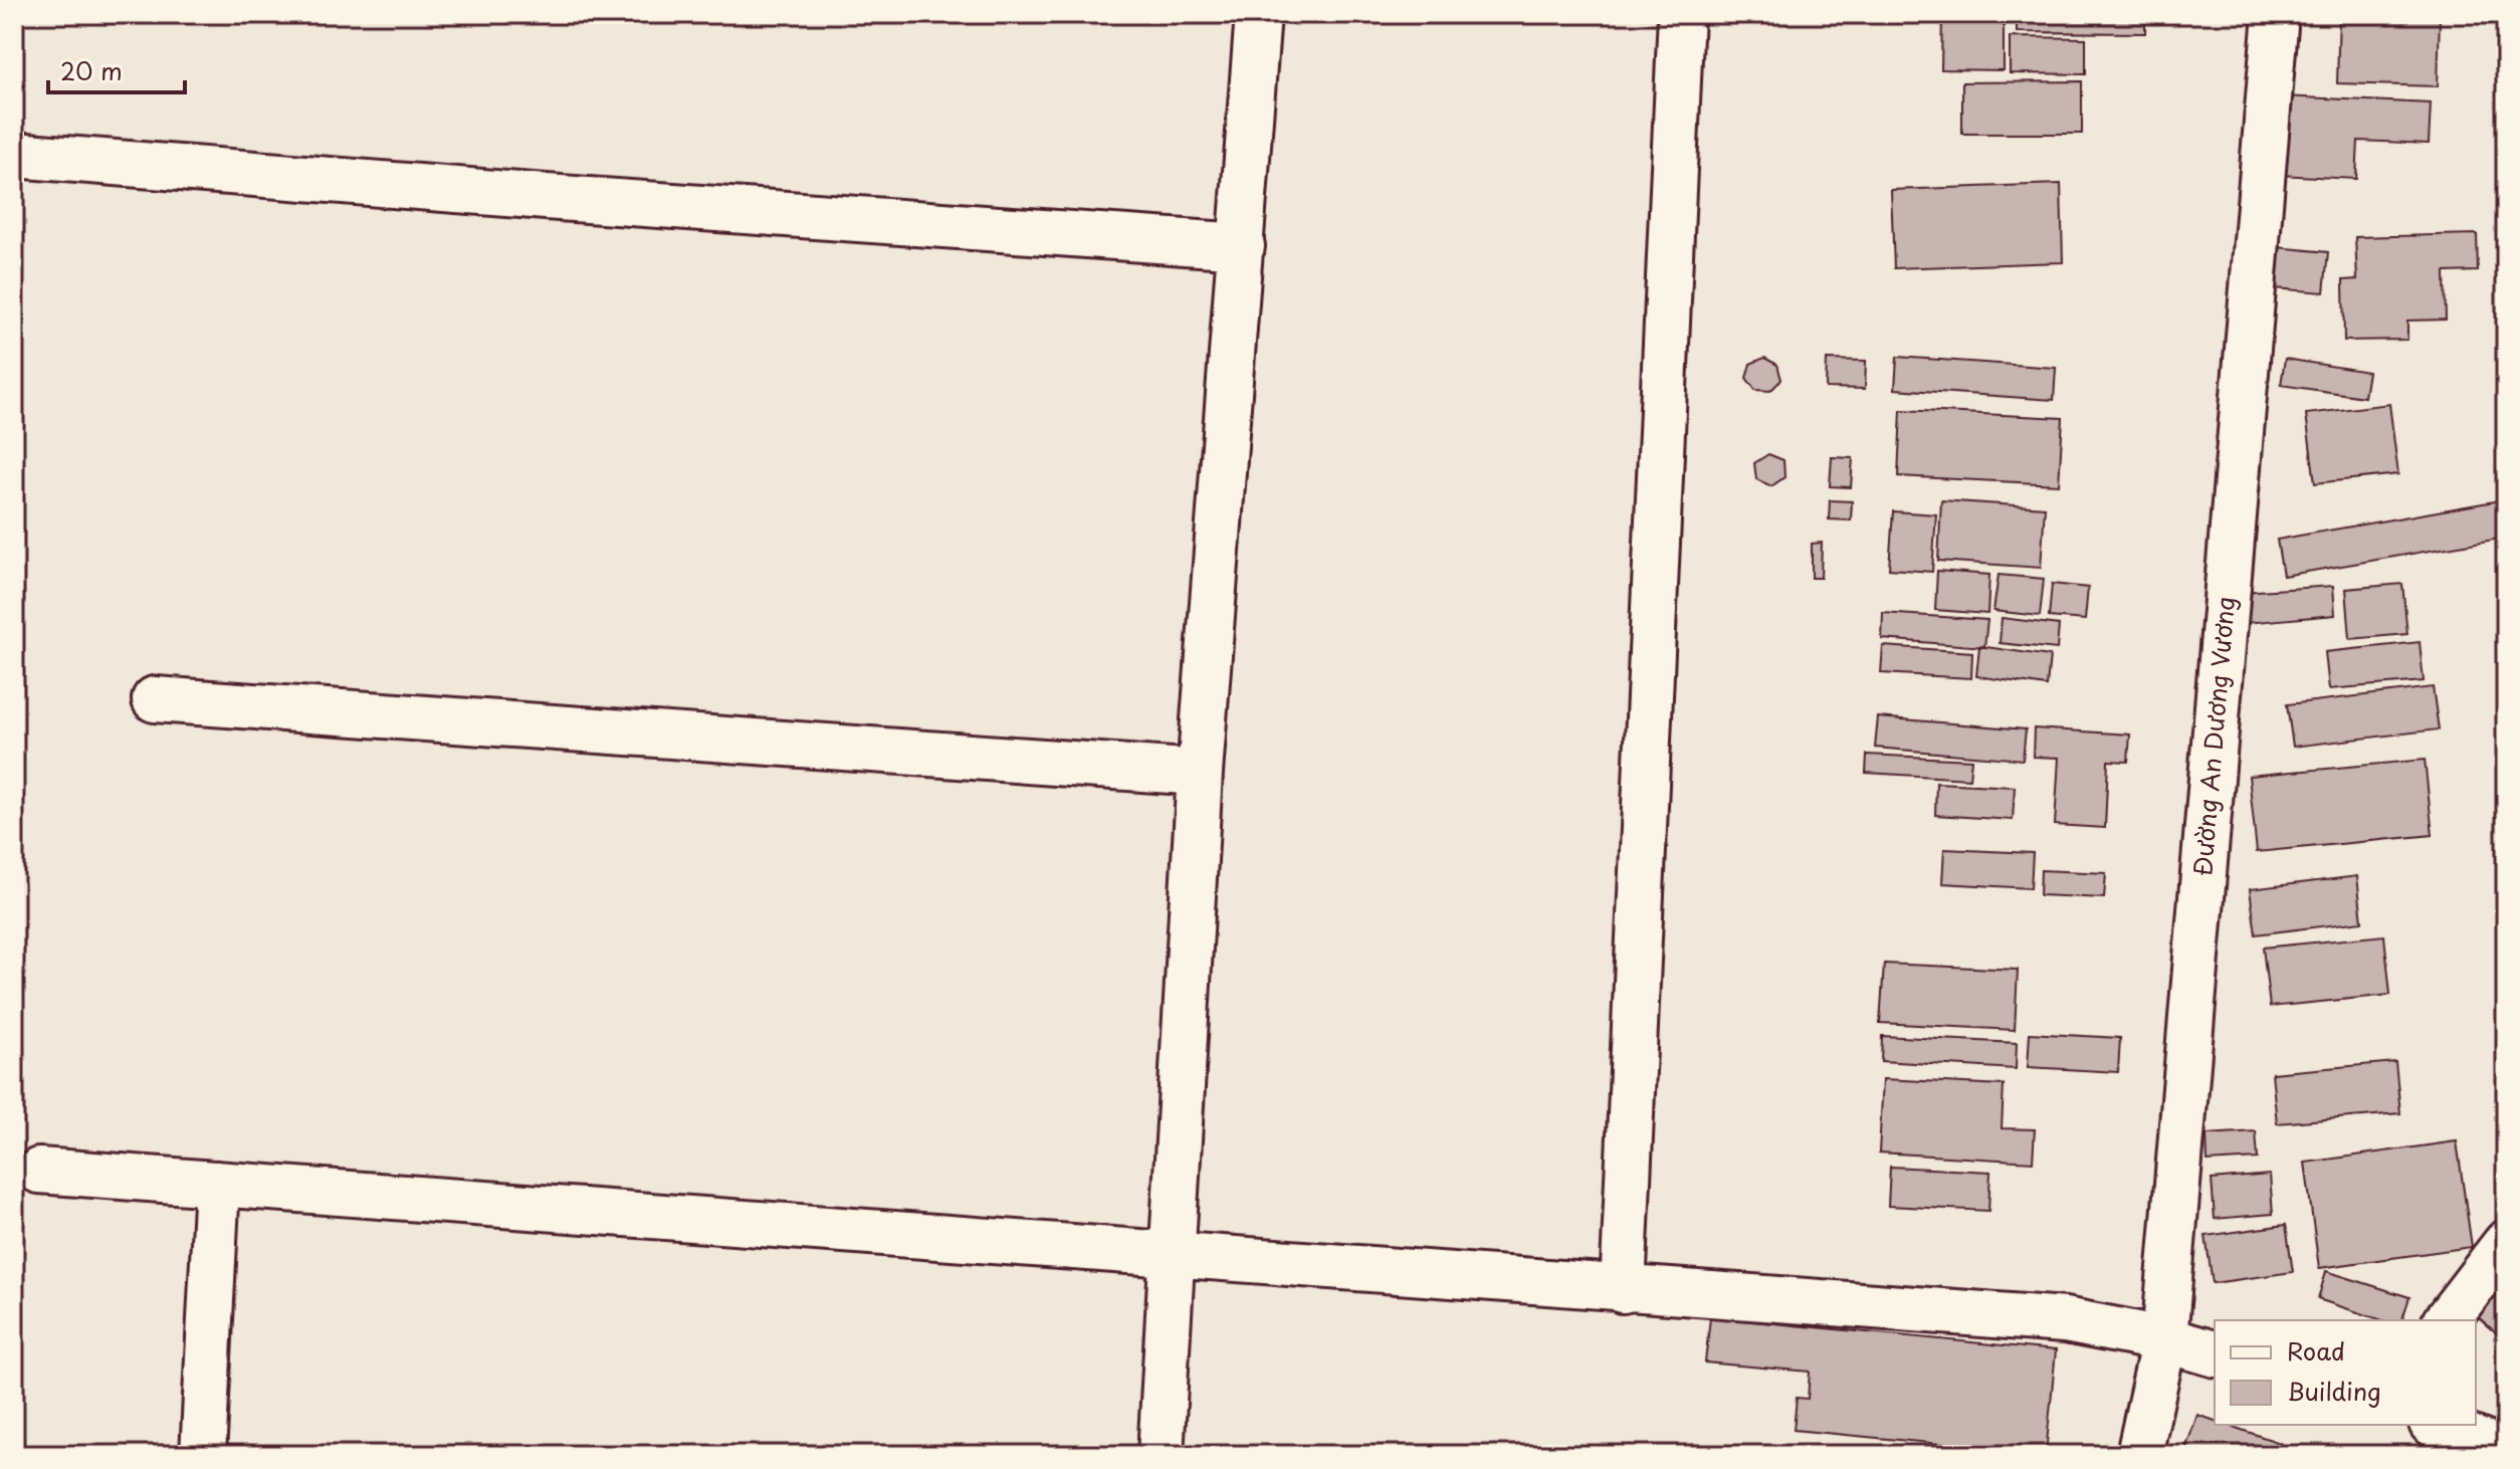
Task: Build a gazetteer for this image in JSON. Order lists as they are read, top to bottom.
{
  "streets": {
    "street": ["Đường An Dương Vương"]
  },
  "legend": ["Road", "Building"],
  "scale_bar": "20 m"
}
